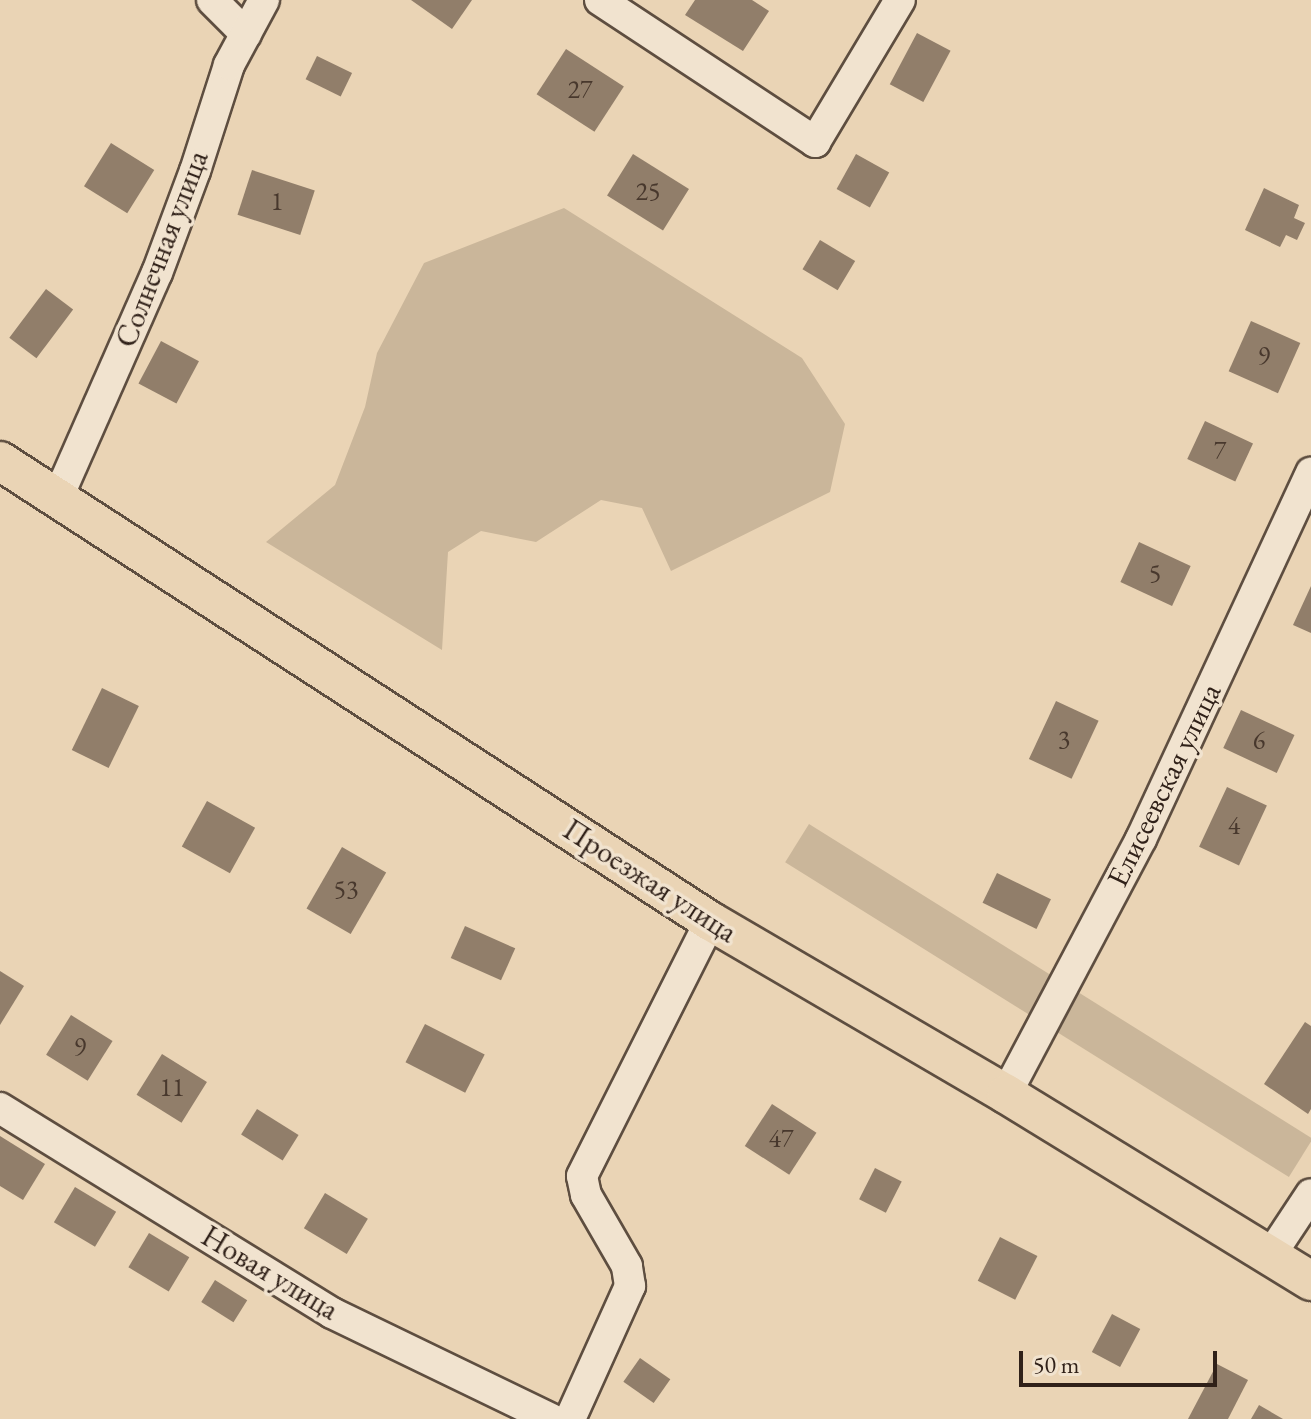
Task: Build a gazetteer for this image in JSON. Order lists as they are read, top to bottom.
{
  "streets": {
    "main road": ["Проезжая улица"],
    "street": ["Солнечная улица", "Елисеевская улица", "Новая улица"]
  },
  "crossings": [
    ["Солнечная улица", "Проезжая улица"],
    ["Елисеевская улица", "Проезжая улица"]
  ],
  "house_numbers": [
    "27",
    "25",
    "1",
    "9",
    "7",
    "5",
    "3",
    "6",
    "4",
    "53",
    "9",
    "11",
    "47"
  ],
  "scale_bar": "50 m"
}
